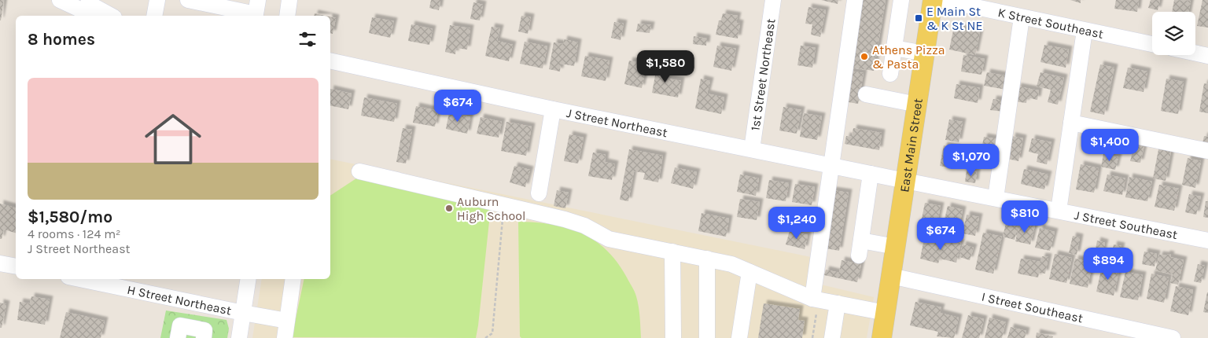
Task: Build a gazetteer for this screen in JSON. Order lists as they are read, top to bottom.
{
  "streets": {
    "main road": ["East Main Street"],
    "street": [
      "K Street Southeast",
      "1st Street Northeast",
      "J Street Northeast",
      "J Street Southeast",
      "H Street Northeast",
      "I Street Southeast"
    ]
  },
  "crossings": [
    ["1st Street Northeast", "J Street Northeast"],
    ["J Street Northeast", "East Main Street"],
    ["J Street Northeast", "J Street Southeast"],
    ["East Main Street", "J Street Southeast"],
    ["East Main Street", "I Street Southeast"]
  ],
  "places": {
    "transit": ["E Main St & K St NE"],
    "other": ["Athens Pizza & Pasta", "Auburn High School"]
  },
  "page": {
    "heading": "8 homes",
    "price": [
      "$1,580",
      "$674",
      "$1,400",
      "$1,070",
      "$810",
      "$1,240",
      "$674",
      "$894"
    ],
    "list": [
      {
        "name": "$1,580/mo",
        "note": "4 rooms · 124 m² · J Street Northeast"
      }
    ]
  }
}
